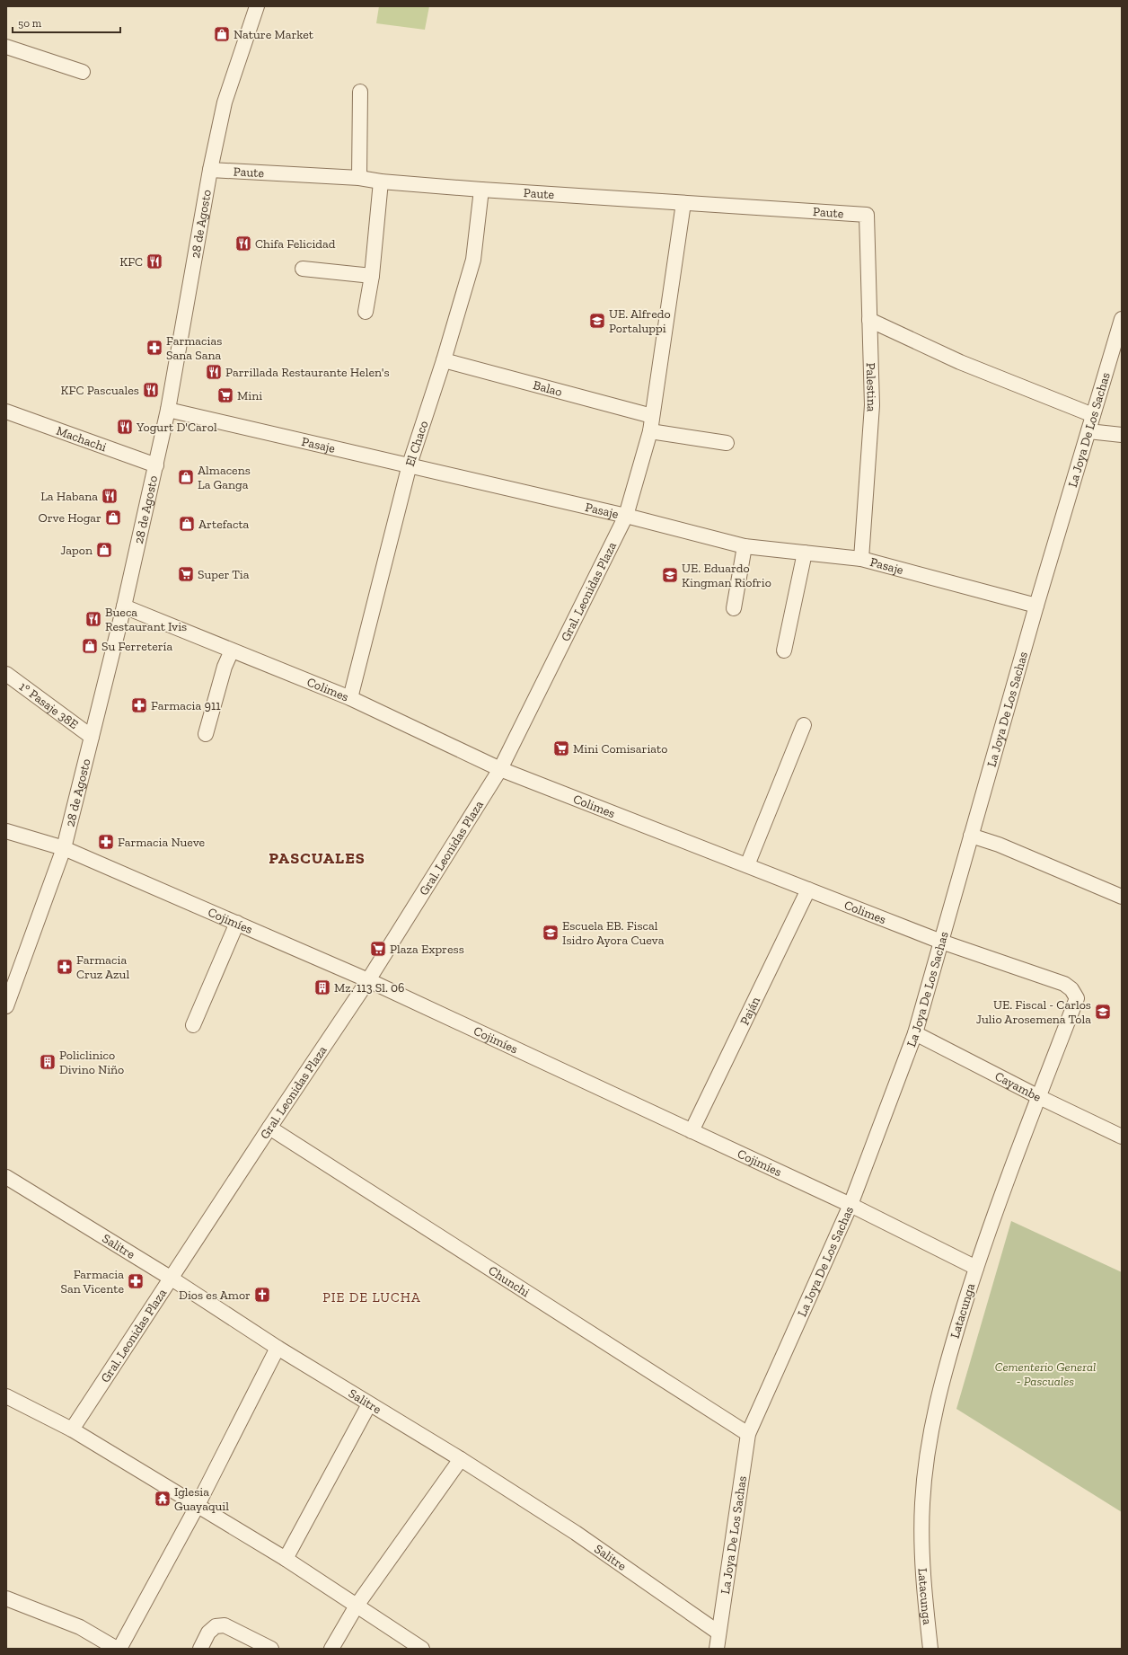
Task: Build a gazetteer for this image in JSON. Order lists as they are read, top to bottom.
{
  "streets": {
    "street": [
      "Paute",
      "28 de Agosto",
      "Palestina",
      "Balao",
      "La Joya De Los Sachas",
      "Machachi",
      "Pasaje",
      "El Chaco",
      "Gral. Leonidas Plaza",
      "Colimes",
      "1° Pasaje 38E",
      "Cojimíes",
      "Paján",
      "Cayambe",
      "Salitre",
      "Chunchi",
      "Latacunga"
    ]
  },
  "crossings": [
    ["Paute", "28 de Agosto"],
    ["Paute", "Palestina"],
    ["Paute", "El Chaco"],
    ["Paute", "Gral. Leonidas Plaza"],
    ["28 de Agosto", "Machachi"],
    ["28 de Agosto", "Pasaje"],
    ["28 de Agosto", "Colimes"],
    ["28 de Agosto", "1° Pasaje 38E"],
    ["28 de Agosto", "Cojimíes"],
    ["Palestina", "Pasaje"],
    ["Balao", "El Chaco"],
    ["Balao", "Gral. Leonidas Plaza"],
    ["La Joya De Los Sachas", "Pasaje"],
    ["La Joya De Los Sachas", "Colimes"],
    ["La Joya De Los Sachas", "Cojimíes"],
    ["La Joya De Los Sachas", "Cayambe"],
    ["La Joya De Los Sachas", "Salitre"],
    ["La Joya De Los Sachas", "Chunchi"],
    ["Pasaje", "El Chaco"],
    ["Pasaje", "Gral. Leonidas Plaza"],
    ["El Chaco", "Colimes"],
    ["Gral. Leonidas Plaza", "Colimes"],
    ["Gral. Leonidas Plaza", "Cojimíes"],
    ["Gral. Leonidas Plaza", "Salitre"],
    ["Gral. Leonidas Plaza", "Chunchi"],
    ["Colimes", "Paján"],
    ["Colimes", "Latacunga"],
    ["Cojimíes", "Paján"],
    ["Cojimíes", "Latacunga"],
    ["Cayambe", "Latacunga"]
  ],
  "districts": ["PASCUALES", "PIE DE LUCHA"],
  "parks": ["Cementerio General - Pascuales"],
  "places": {
    "shop": [
      "Nature Market",
      "Almacens La Ganga",
      "Orve Hogar",
      "Artefacta",
      "Japon",
      "Su Ferretería"
    ],
    "restaurant": [
      "Chifa Felicidad",
      "KFC",
      "Parrillada Restaurante Helen's",
      "KFC Pascuales",
      "Yogurt D'Carol",
      "La Habana",
      "Bueca Restaurant Ivis"
    ],
    "school or university": [
      "UE. Alfredo Portaluppi",
      "UE. Eduardo Kingman Riofrio",
      "Escuela EB. Fiscal Isidro Ayora Cueva",
      "UE. Fiscal - Carlos Julio Arosemena Tola"
    ],
    "pharmacy": [
      "Farmacias Sana Sana",
      "Farmacia 911",
      "Farmacia Nueve",
      "Farmacia Cruz Azul",
      "Farmacia San Vicente"
    ],
    "supermarket": [
      "Mini",
      "Super Tia",
      "Mini Comisariato",
      "Plaza Express"
    ],
    "building": ["Mz. 113 Sl. 06", "Policlinico Divino Niño"],
    "church": ["Dios es Amor"],
    "temple": ["Iglesia Guayaquil"]
  },
  "scale_bar": "50 m"
}
